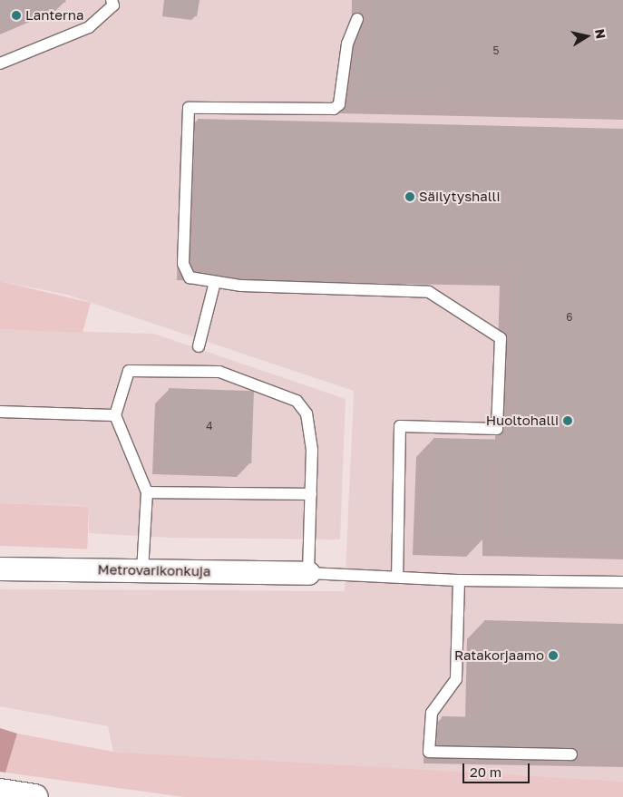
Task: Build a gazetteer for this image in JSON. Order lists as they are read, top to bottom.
{
  "streets": {
    "street": ["Metrovarikonkuja"]
  },
  "places": [
    "Lanterna",
    "Säilytyshalli",
    "Huoltohalli",
    "Ratakorjaamo"
  ],
  "house_numbers": ["5", "6", "4"],
  "scale_bar": "20 m",
  "north": "right"
}
